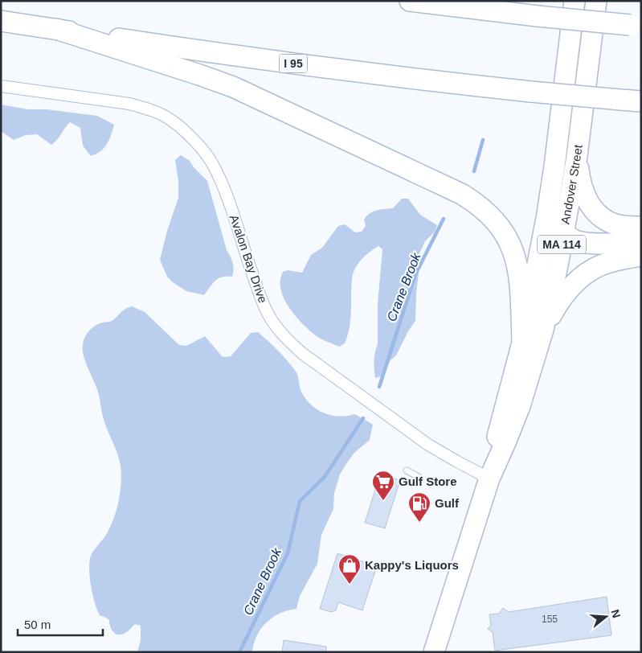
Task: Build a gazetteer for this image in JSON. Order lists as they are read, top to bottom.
{
  "streets": {
    "highway": ["I 95", "Andover Street", "MA 114"],
    "street": ["Avalon Bay Drive"]
  },
  "crossings": [
    ["Andover Street", "Avalon Bay Drive"]
  ],
  "water": ["Crane Brook"],
  "places": {
    "supermarket": ["Gulf Store"],
    "fuel station": ["Gulf"],
    "shop": ["Kappy's Liquors"]
  },
  "house_numbers": ["155"],
  "scale_bar": "50 m",
  "north": "right"
}
